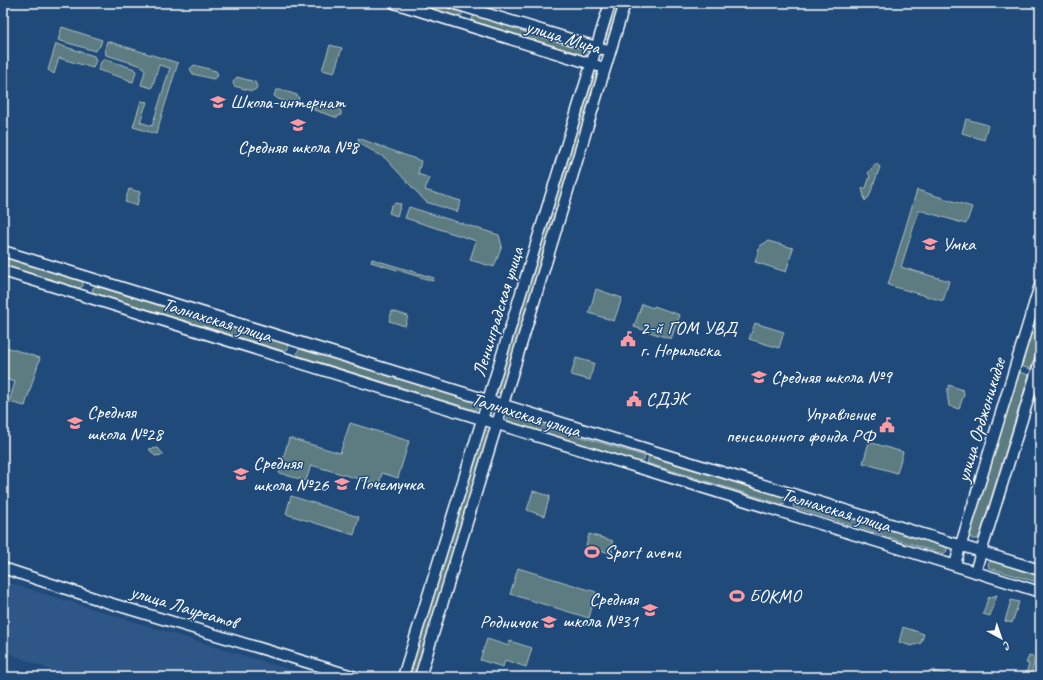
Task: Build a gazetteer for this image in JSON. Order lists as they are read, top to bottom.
{
  "streets": {
    "street": [
      "улица Мира",
      "Ленинградская улица",
      "Талнахская улица",
      "улица Орджоникидзе",
      "улица Лауреатов"
    ]
  },
  "crossings": [
    ["улица Мира", "Ленинградская улица"],
    ["Ленинградская улица", "Талнахская улица"],
    ["Талнахская улица", "улица Орджоникидзе"]
  ],
  "places": {
    "school or university": [
      "Школа-интернат",
      "Средняя школа №8",
      "Умка",
      "Средняя школа №9",
      "Средняя школа №28",
      "Средняя школа №26",
      "Почемучка",
      "Средняя школа №31",
      "Родничок"
    ],
    "public building": ["2-й ГОМ УВД г. Норильска", "СДЭК", "Управление пенсионного фонда РФ"],
    "sports": ["Sport avenu", "БОКМО"]
  },
  "north": "bottom right"
}
